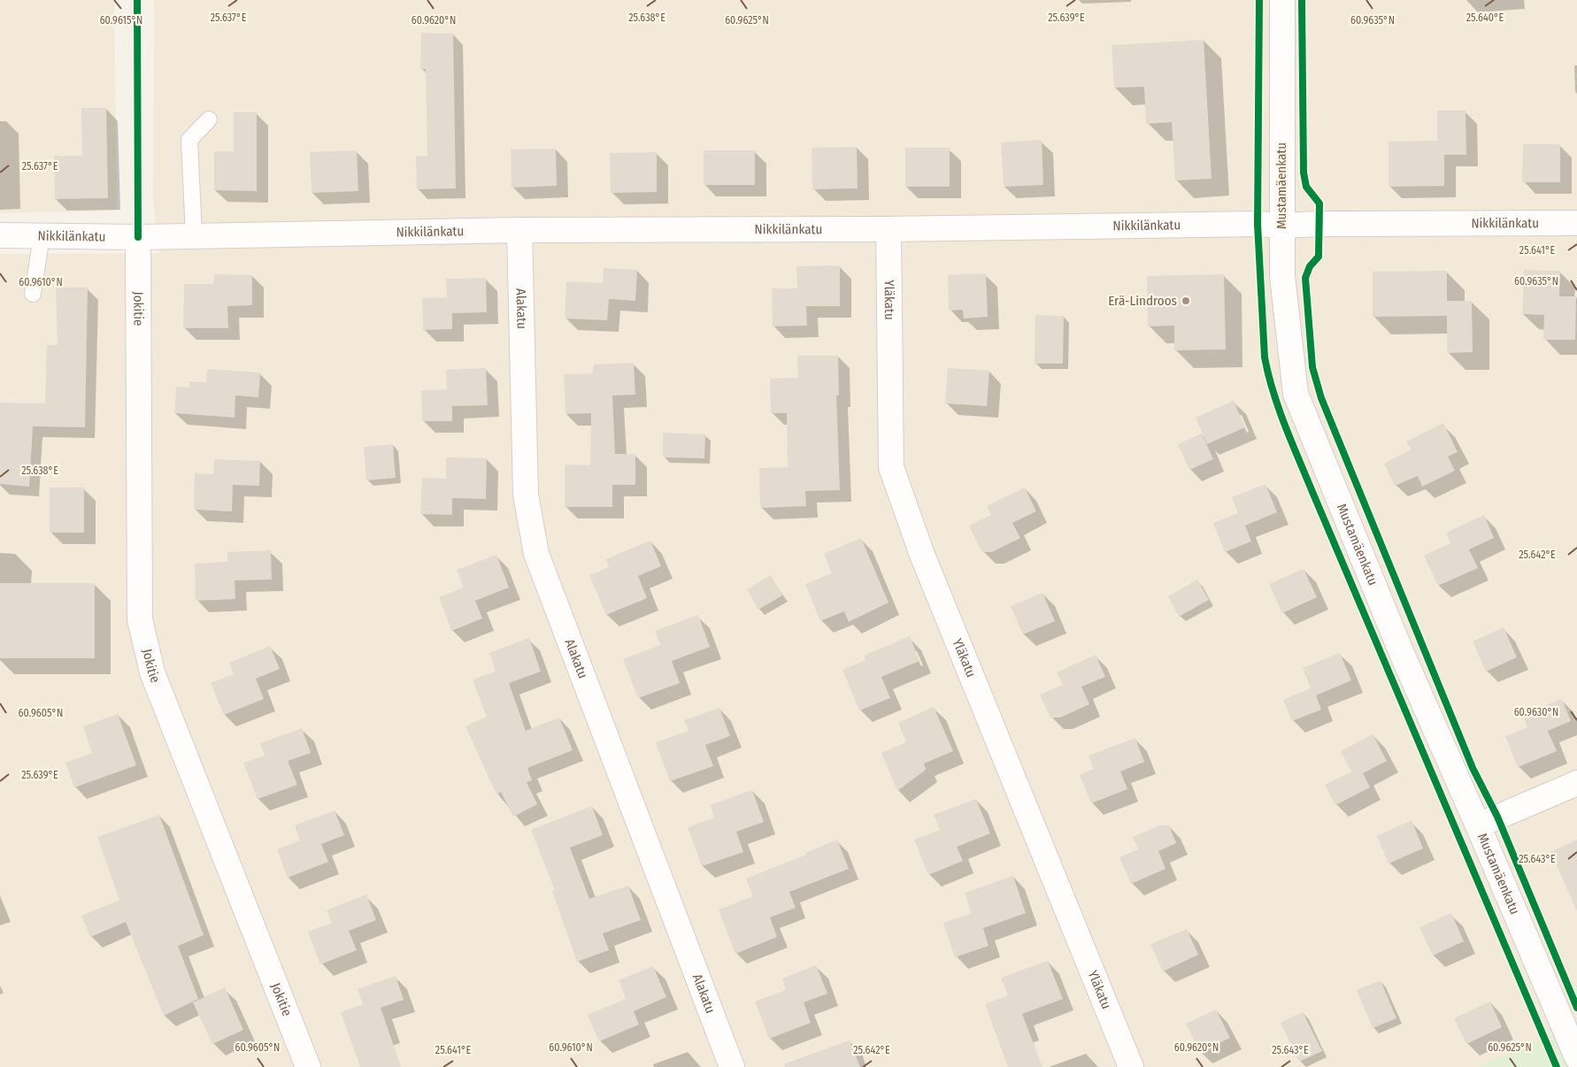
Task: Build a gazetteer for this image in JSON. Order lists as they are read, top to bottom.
{
  "streets": {
    "street": [
      "Mustamäenkatu",
      "Nikkilänkatu",
      "Yläkatu",
      "Jokitie",
      "Alakatu"
    ]
  },
  "crossings": [
    ["Mustamäenkatu", "Nikkilänkatu"],
    ["Nikkilänkatu", "Yläkatu"],
    ["Nikkilänkatu", "Jokitie"],
    ["Nikkilänkatu", "Alakatu"]
  ],
  "places": ["Erä-Lindroos"],
  "coordinates": [
    "25.637°E",
    "25.638°E",
    "25.639°E",
    "25.640°E",
    "60.9615°N",
    "60.9620°N",
    "60.9625°N",
    "60.9635°N",
    "25.641°E",
    "60.9610°N",
    "25.642°E",
    "60.9630°N",
    "60.9605°N",
    "25.643°E"
  ]
}
